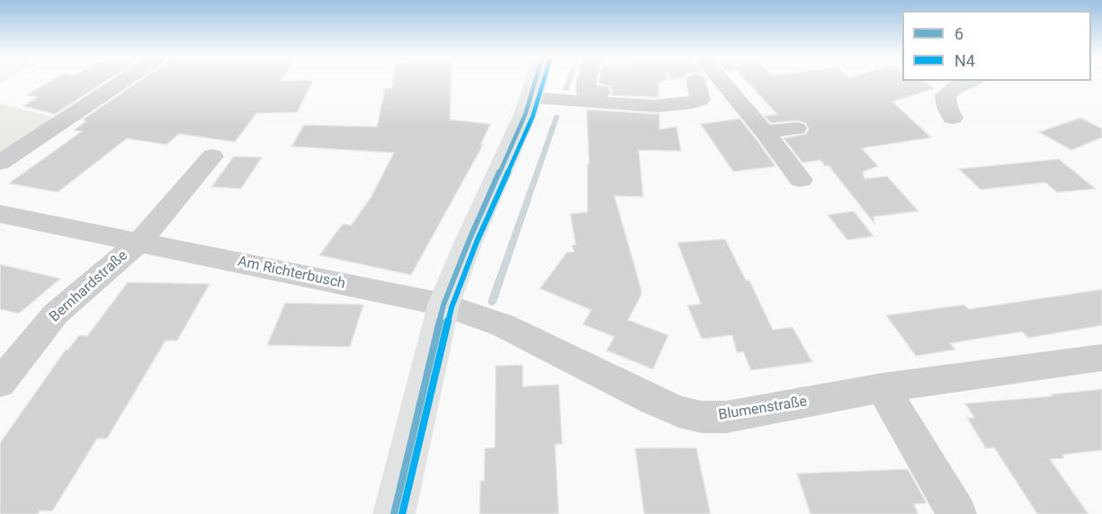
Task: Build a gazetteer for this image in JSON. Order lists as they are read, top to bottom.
{
  "streets": {
    "street": ["Am Richterbusch", "Bernhardstraße", "Blumenstraße"]
  },
  "crossings": [
    ["Am Richterbusch", "Bernhardstraße"],
    ["Am Richterbusch", "Blumenstraße"]
  ],
  "lines": ["transit line 6", "transit line N4"],
  "legend": ["6", "N4"]
}
